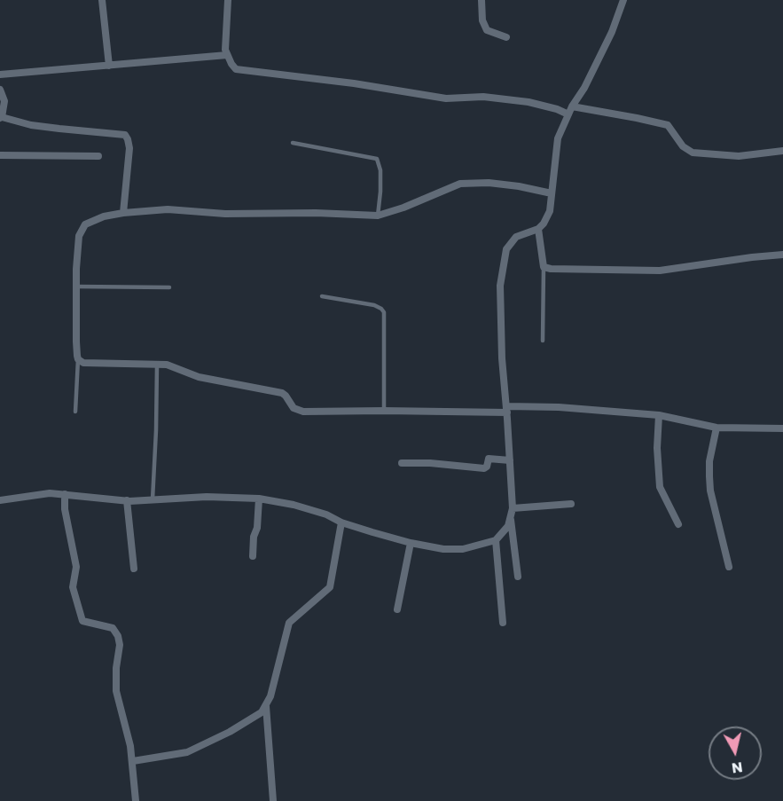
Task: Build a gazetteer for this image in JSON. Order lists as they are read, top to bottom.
{
  "north": "bottom"
}
